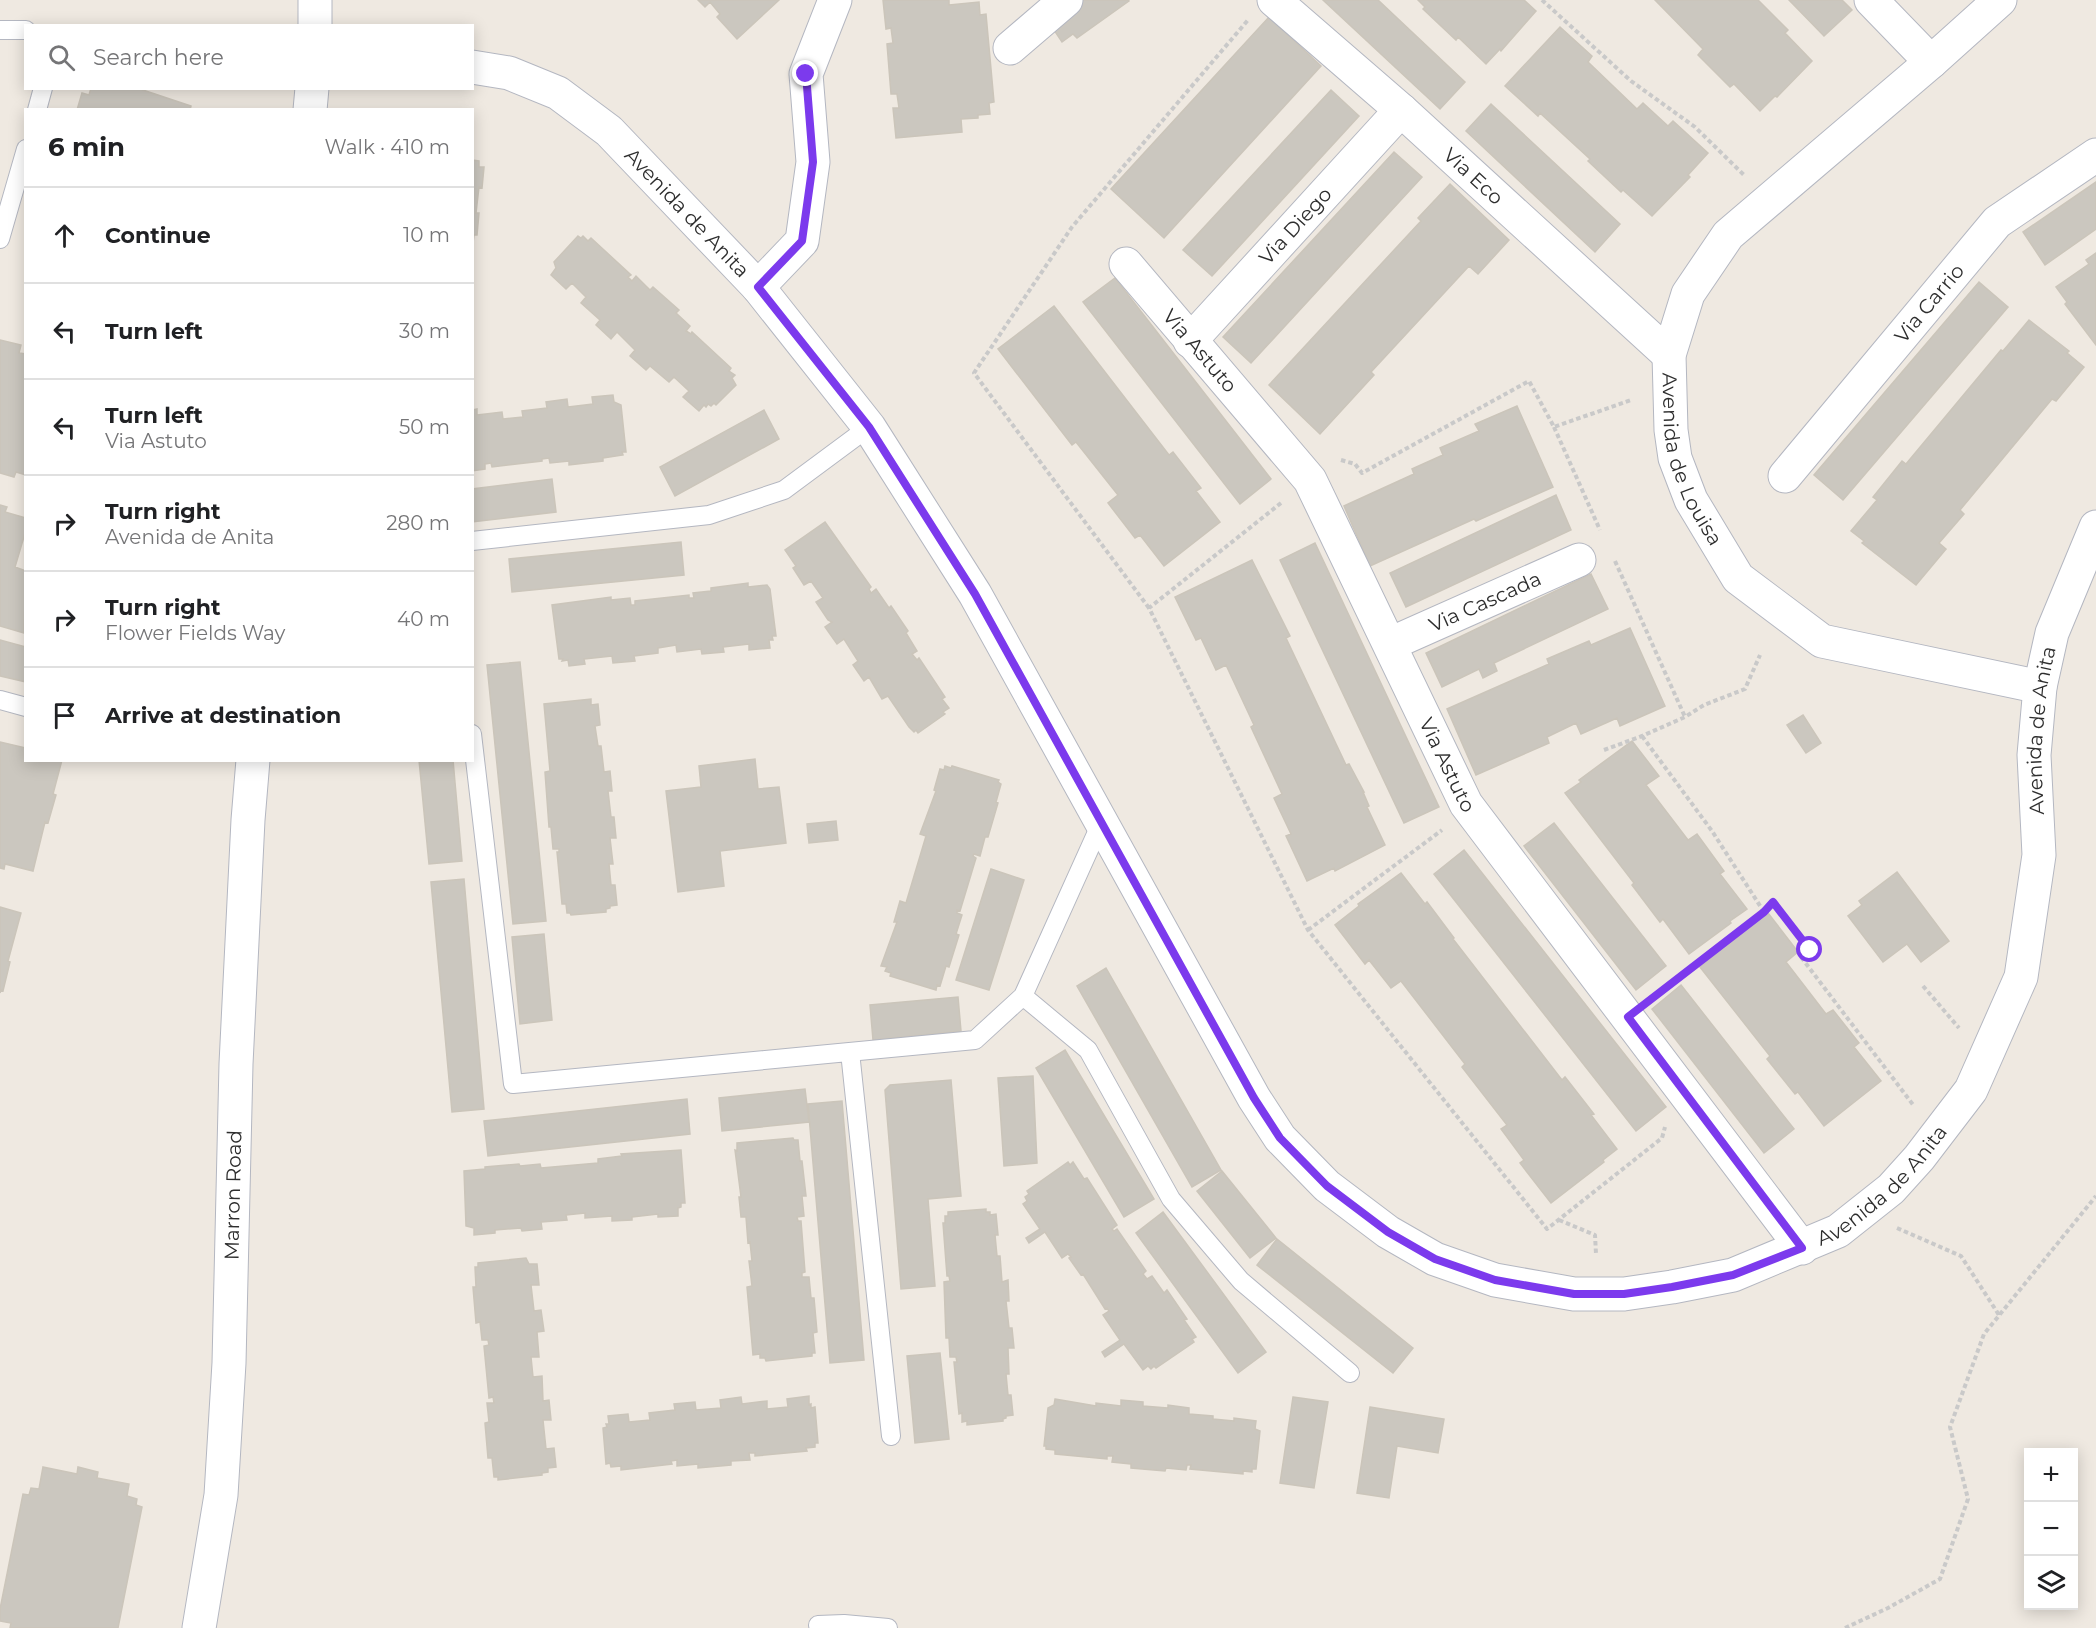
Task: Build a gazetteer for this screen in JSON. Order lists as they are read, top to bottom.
{
  "streets": {
    "street": [
      "Via Eco",
      "Avenida de Anita",
      "Via Diego",
      "Via Carrio",
      "Via Astuto",
      "Avenida de Louisa",
      "Via Cascada",
      "Marron Road"
    ]
  },
  "crossings": [
    ["Via Eco", "Via Diego"],
    ["Via Eco", "Avenida de Louisa"],
    ["Avenida de Anita", "Via Astuto"],
    ["Avenida de Anita", "Avenida de Louisa"],
    ["Via Diego", "Via Astuto"],
    ["Via Astuto", "Via Cascada"]
  ],
  "page": {
    "search": "Search here",
    "heading": ["6 min", "Walk · 410 m"],
    "list": [
      ["Continue", "10 m"],
      ["Turn left", "30 m"],
      ["Turn left", "Via Astuto", "50 m"],
      ["Turn right", "Avenida de Anita", "280 m"],
      ["Turn right", "Flower Fields Way", "40 m"],
      "Arrive at destination"
    ],
    "map_buttons": ["+", "−"]
  }
}
